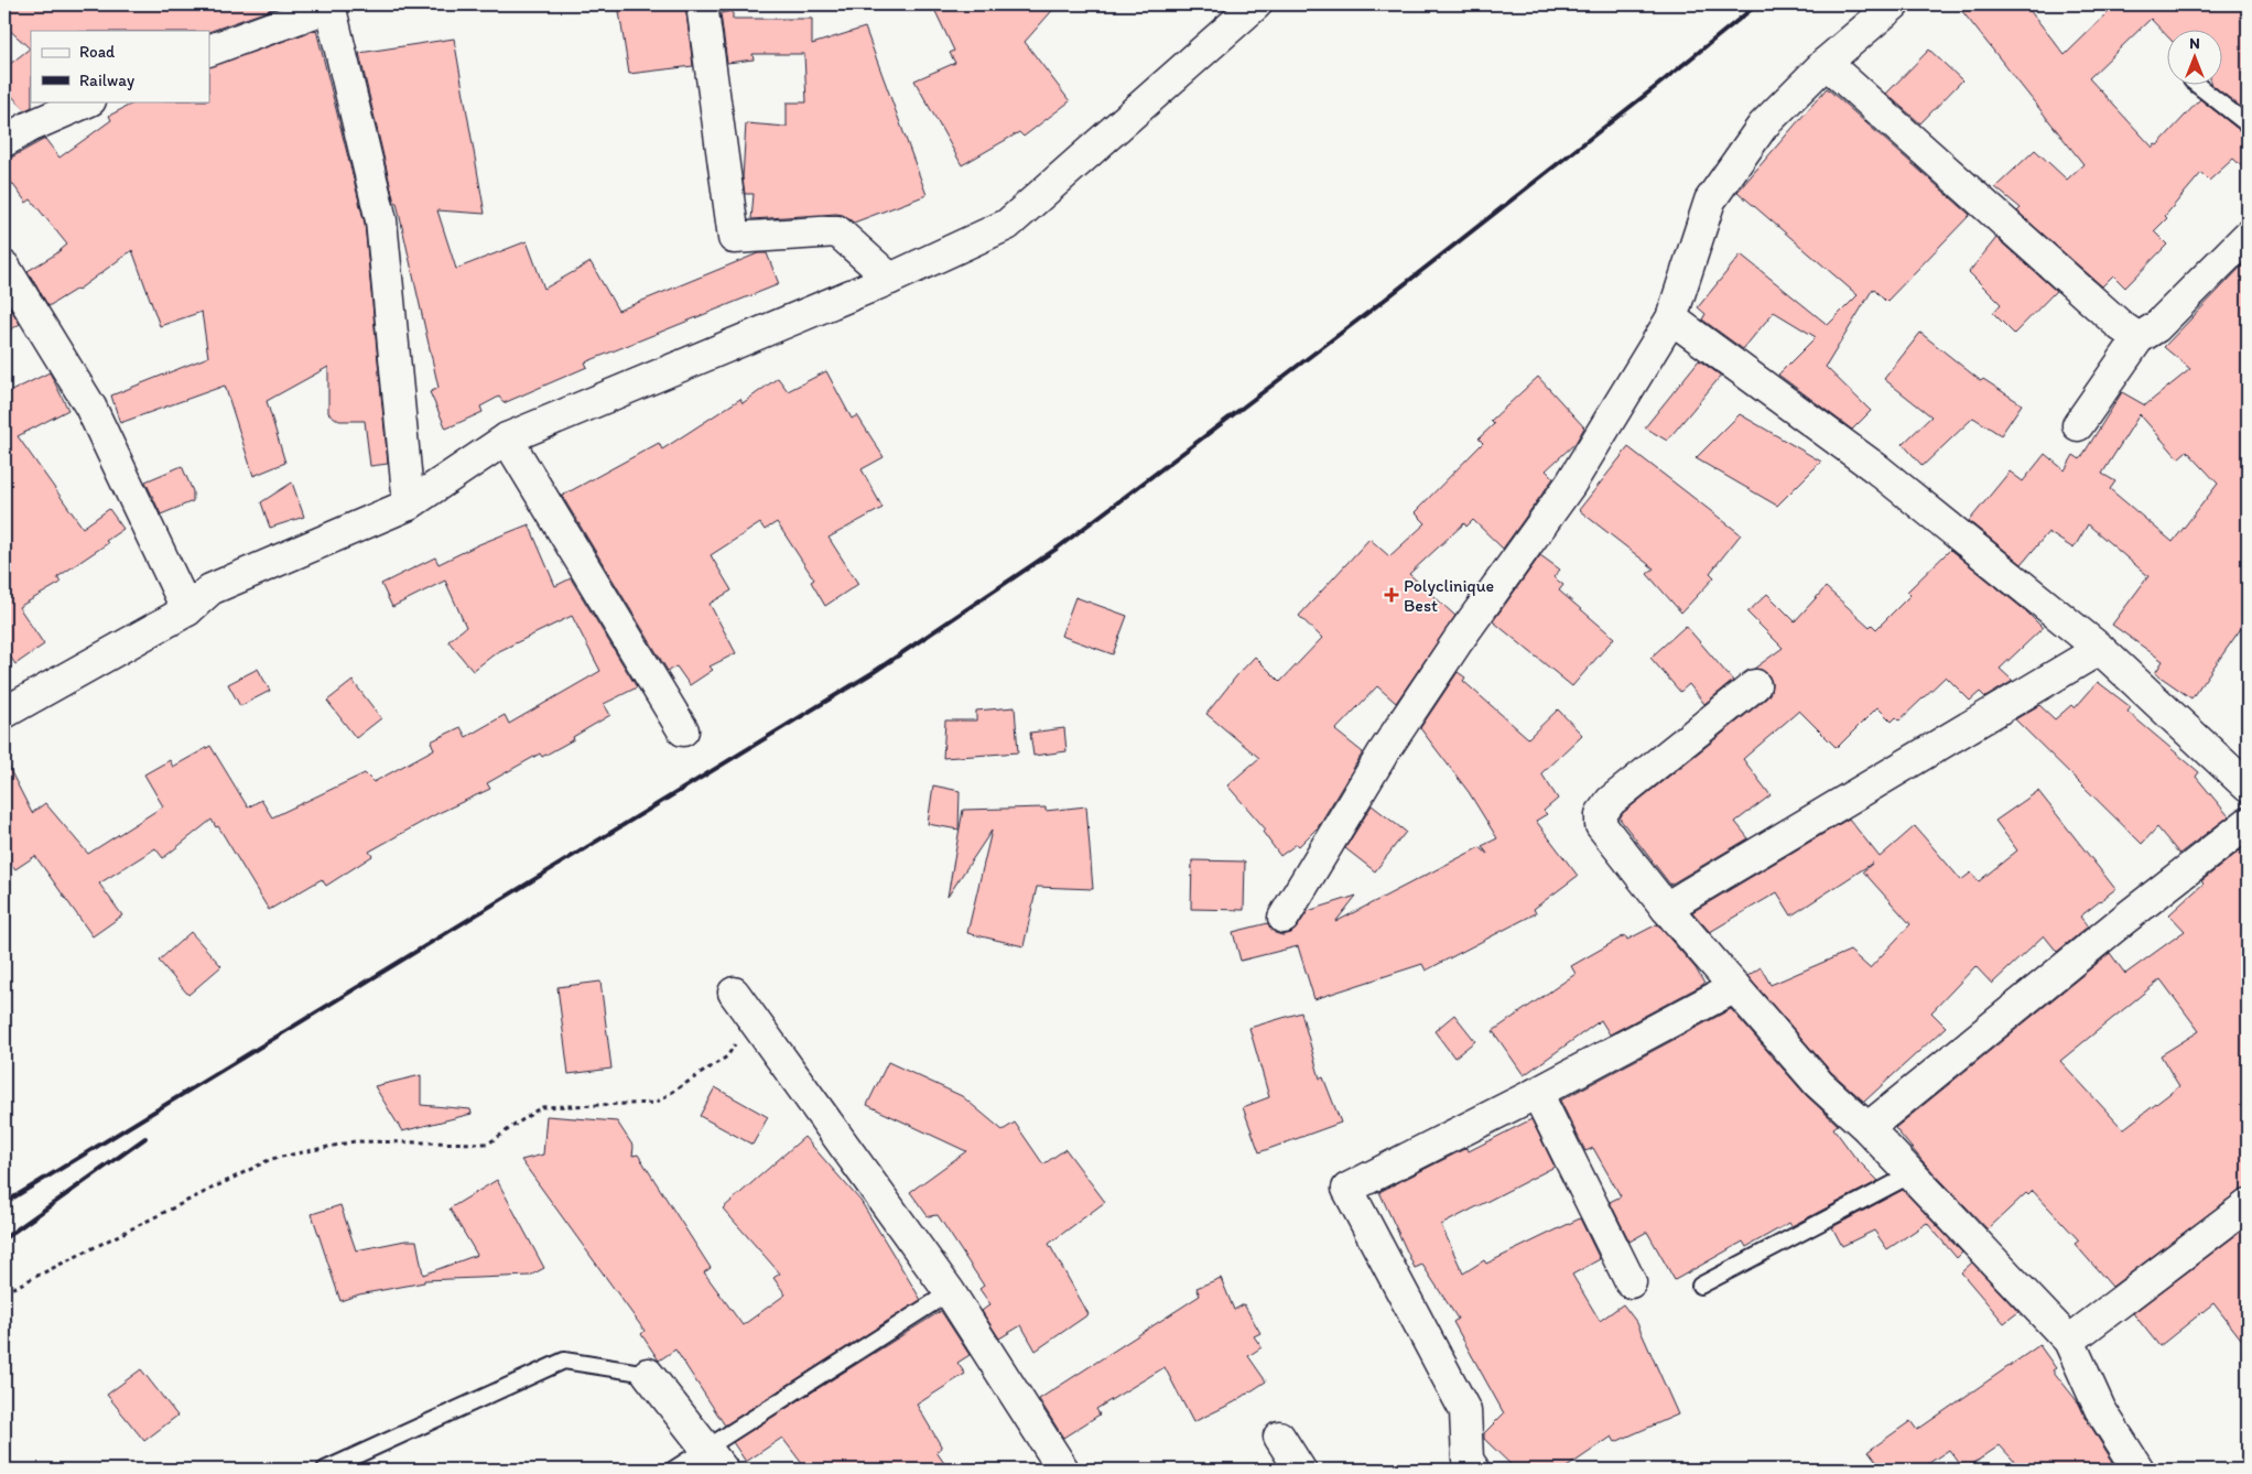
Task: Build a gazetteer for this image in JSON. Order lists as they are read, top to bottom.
{
  "places": {
    "health": ["Polyclinique Best"]
  },
  "legend": ["Road", "Railway"],
  "north": "top"
}
